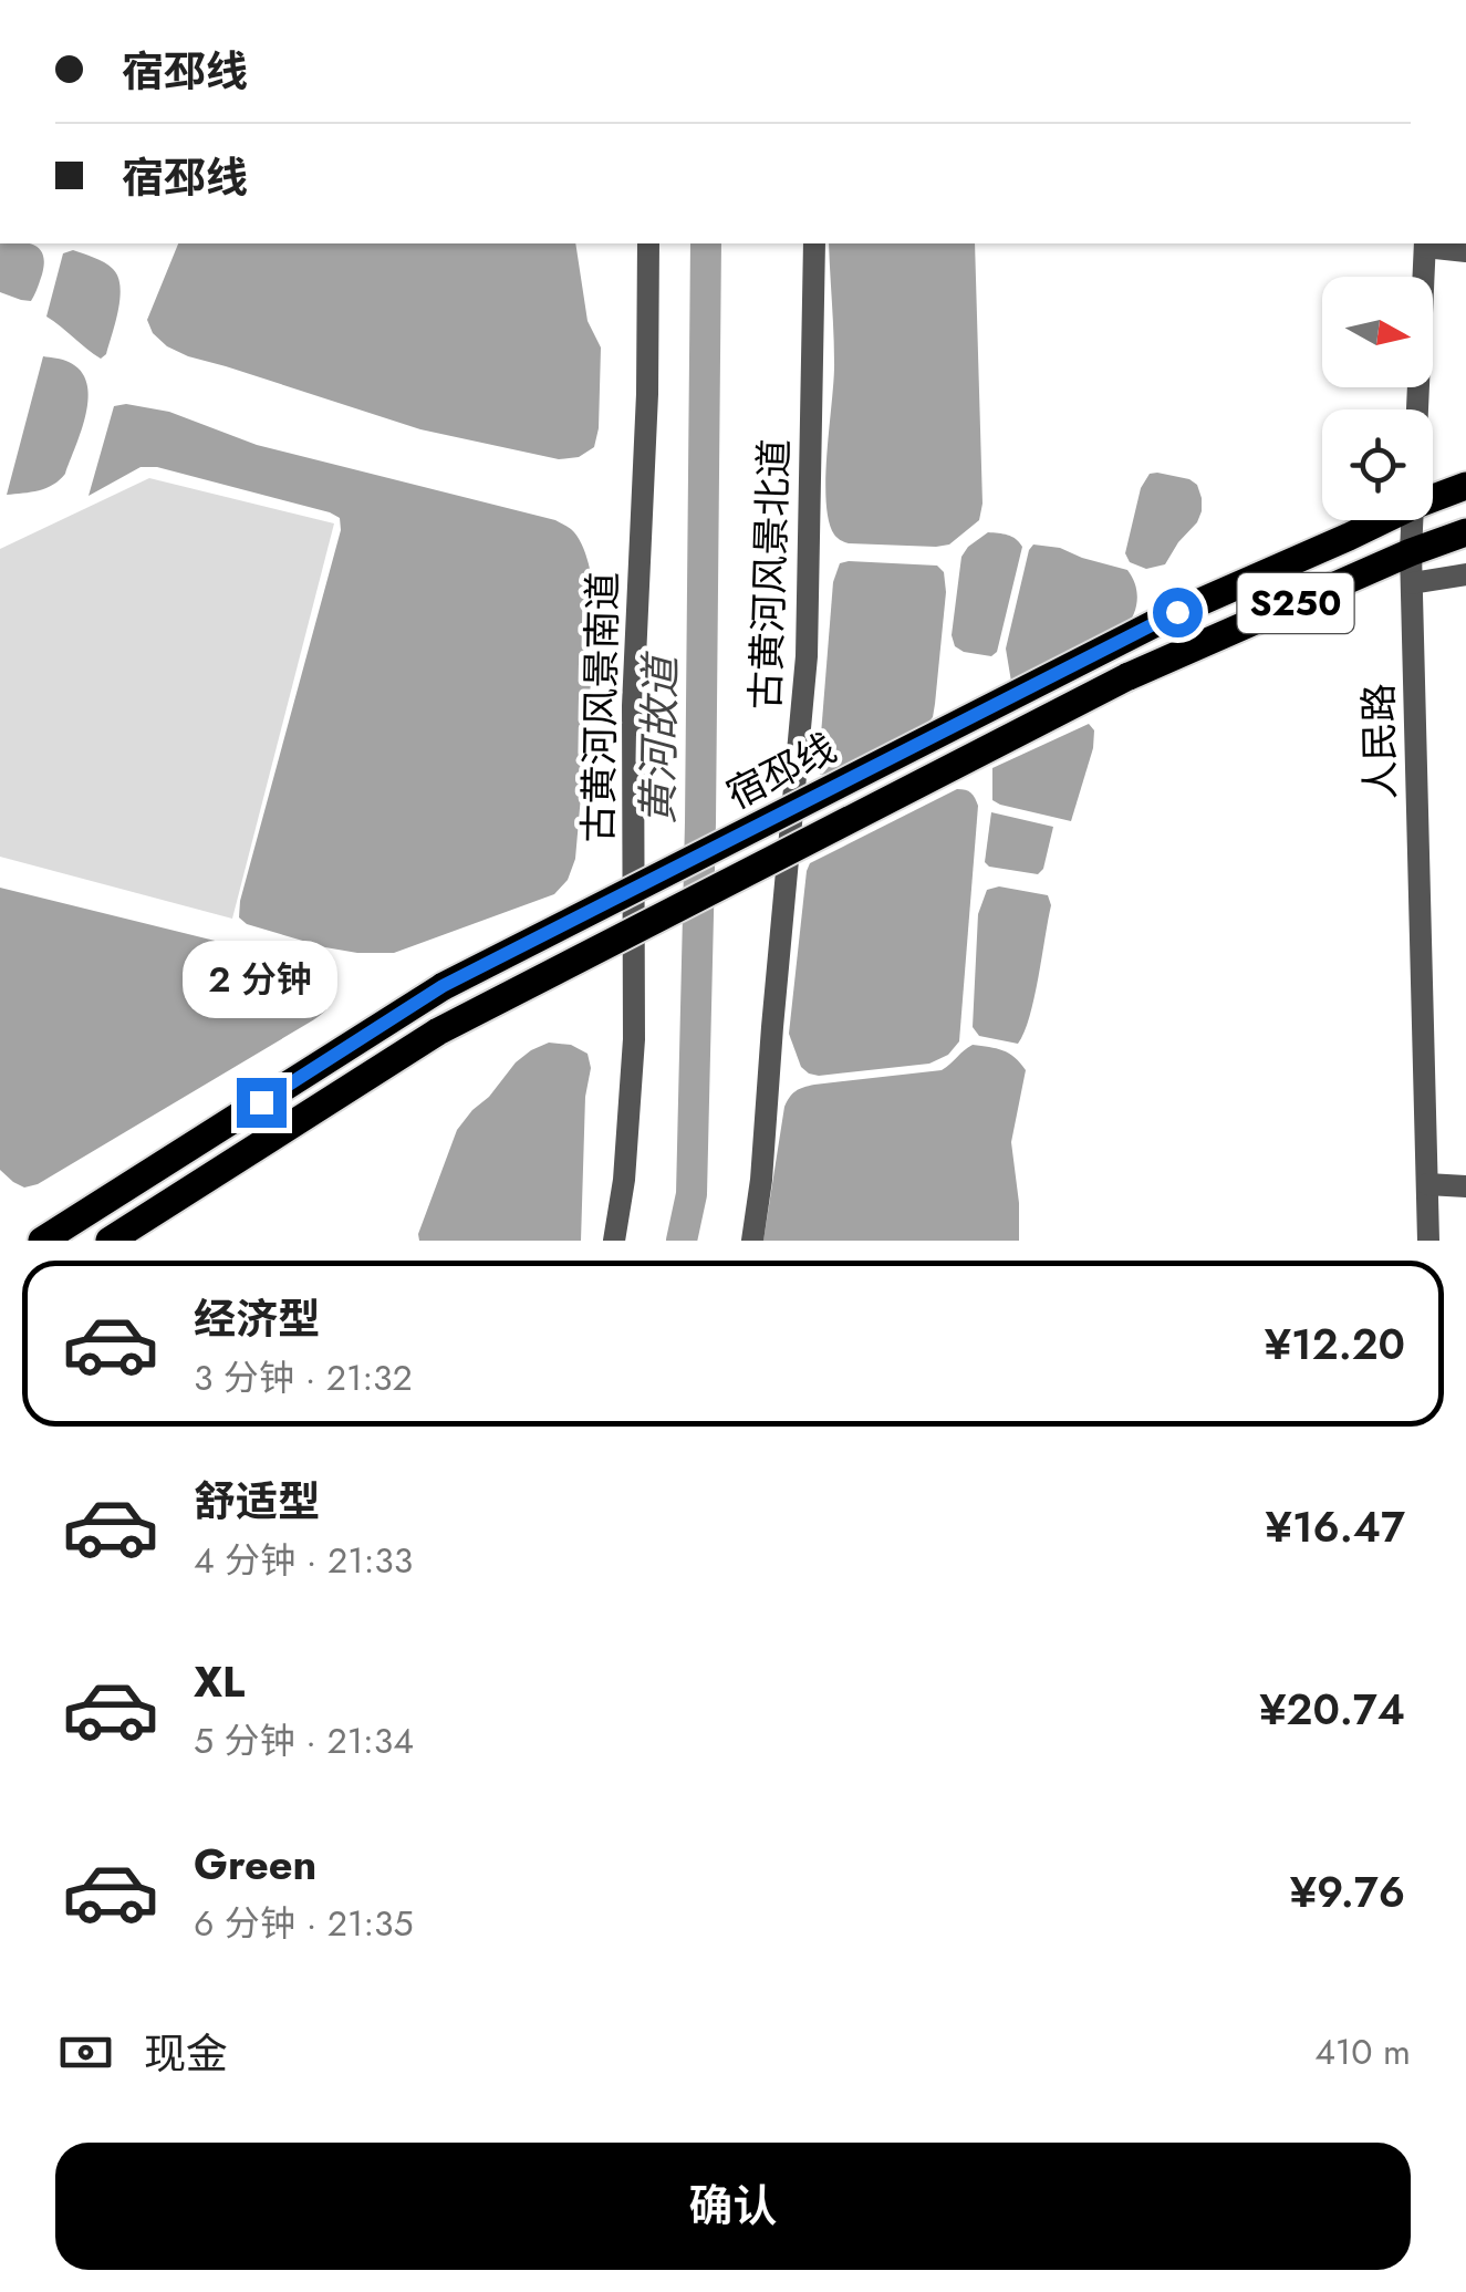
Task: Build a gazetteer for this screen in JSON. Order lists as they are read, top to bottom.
{
  "streets": {
    "main road": ["S250", "宿邳线"],
    "street": ["古黄河风景北道", "古黄河风景南道", "人民路"]
  },
  "crossings": [
    ["人民路", "宿邳线"]
  ],
  "water": ["黄河故道"],
  "north": "right",
  "page": {
    "banner": ["宿邳线", "宿邳线"],
    "bubble": "2 分钟",
    "list": [
      {
        "name": "经济型",
        "note": "3 分钟 · 21:32",
        "value": "¥12.20"
      },
      {
        "name": "舒适型",
        "note": "4 分钟 · 21:33",
        "value": "¥16.47"
      },
      {
        "name": "XL",
        "note": "5 分钟 · 21:34",
        "value": "¥20.74"
      },
      {
        "name": "Green",
        "note": "6 分钟 · 21:35",
        "value": "¥9.76"
      }
    ],
    "pay": ["现金", "410 m"],
    "buttons": "确认"
  }
}
